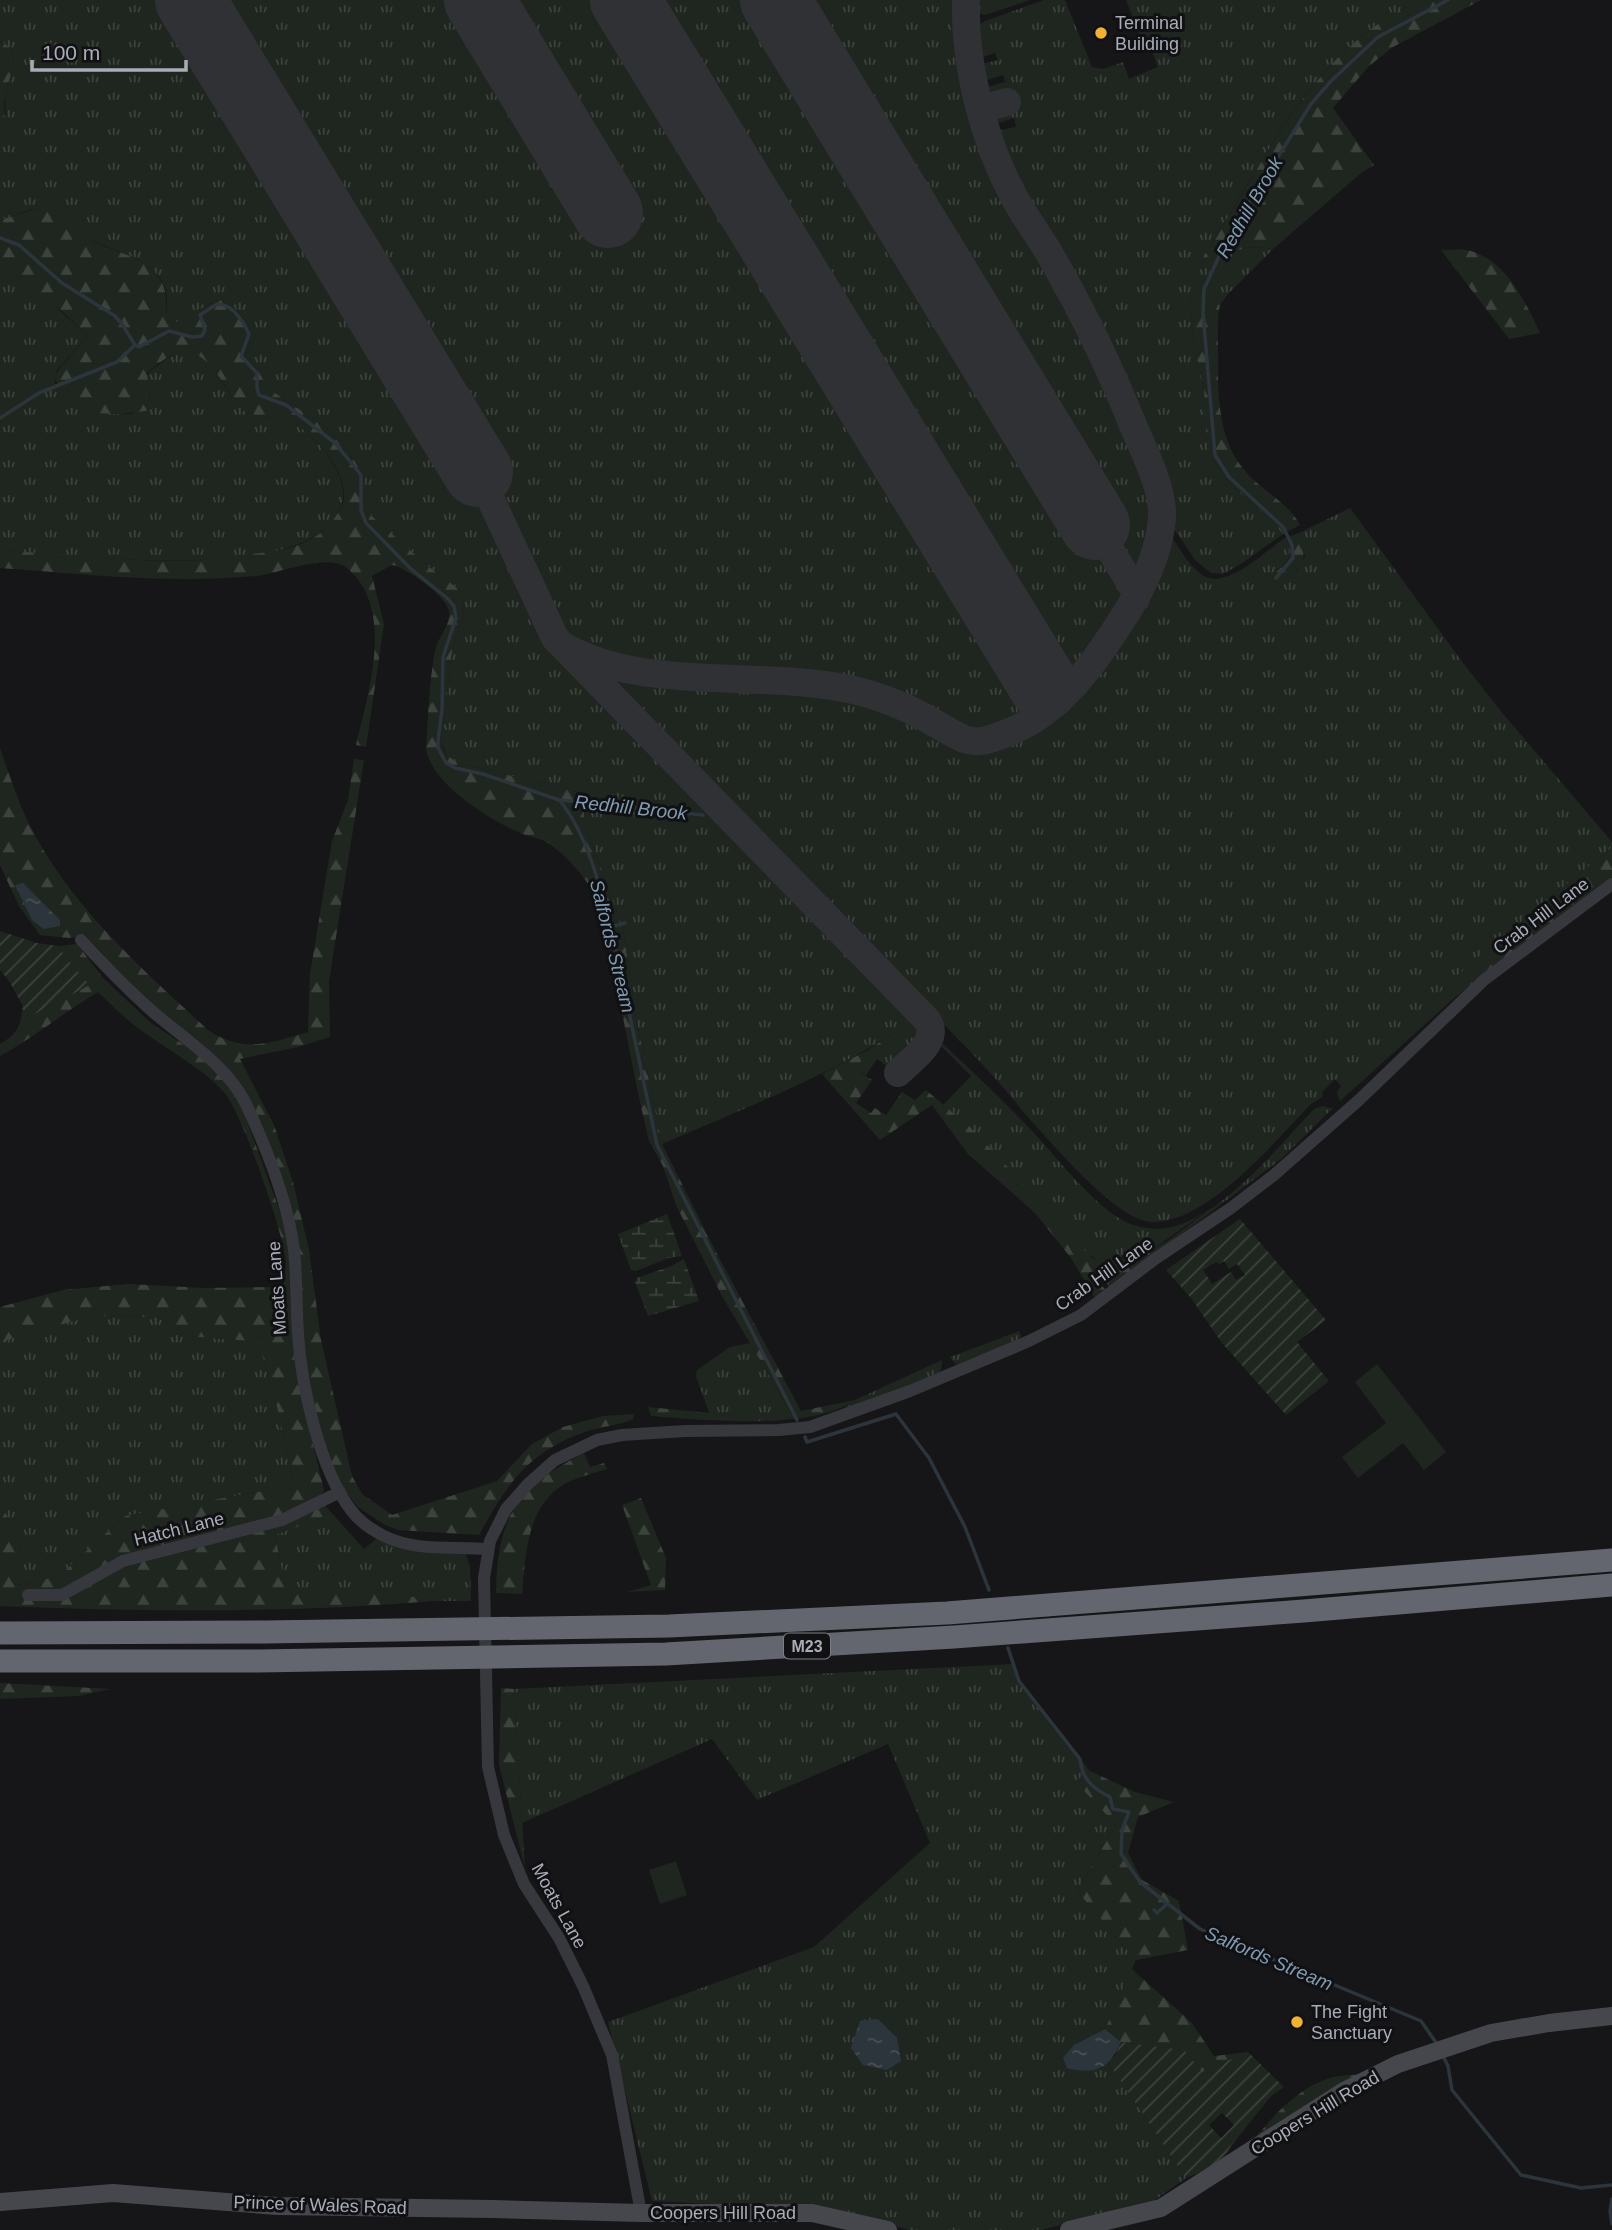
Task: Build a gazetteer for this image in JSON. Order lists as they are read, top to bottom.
{
  "streets": {
    "highway": ["M23"],
    "street": [
      "Crab Hill Lane",
      "Moats Lane",
      "Hatch Lane",
      "Coopers Hill Road",
      "Prince of Wales Road"
    ]
  },
  "crossings": [
    ["Crab Hill Lane", "Moats Lane"],
    ["Moats Lane", "Hatch Lane"],
    ["Moats Lane", "Coopers Hill Road"],
    ["Moats Lane", "Prince of Wales Road"],
    ["Coopers Hill Road", "Prince of Wales Road"]
  ],
  "water": ["Redhill Brook", "Salfords Stream"],
  "places": ["Terminal Building", "The Fight Sanctuary"],
  "scale_bar": "100 m"
}
